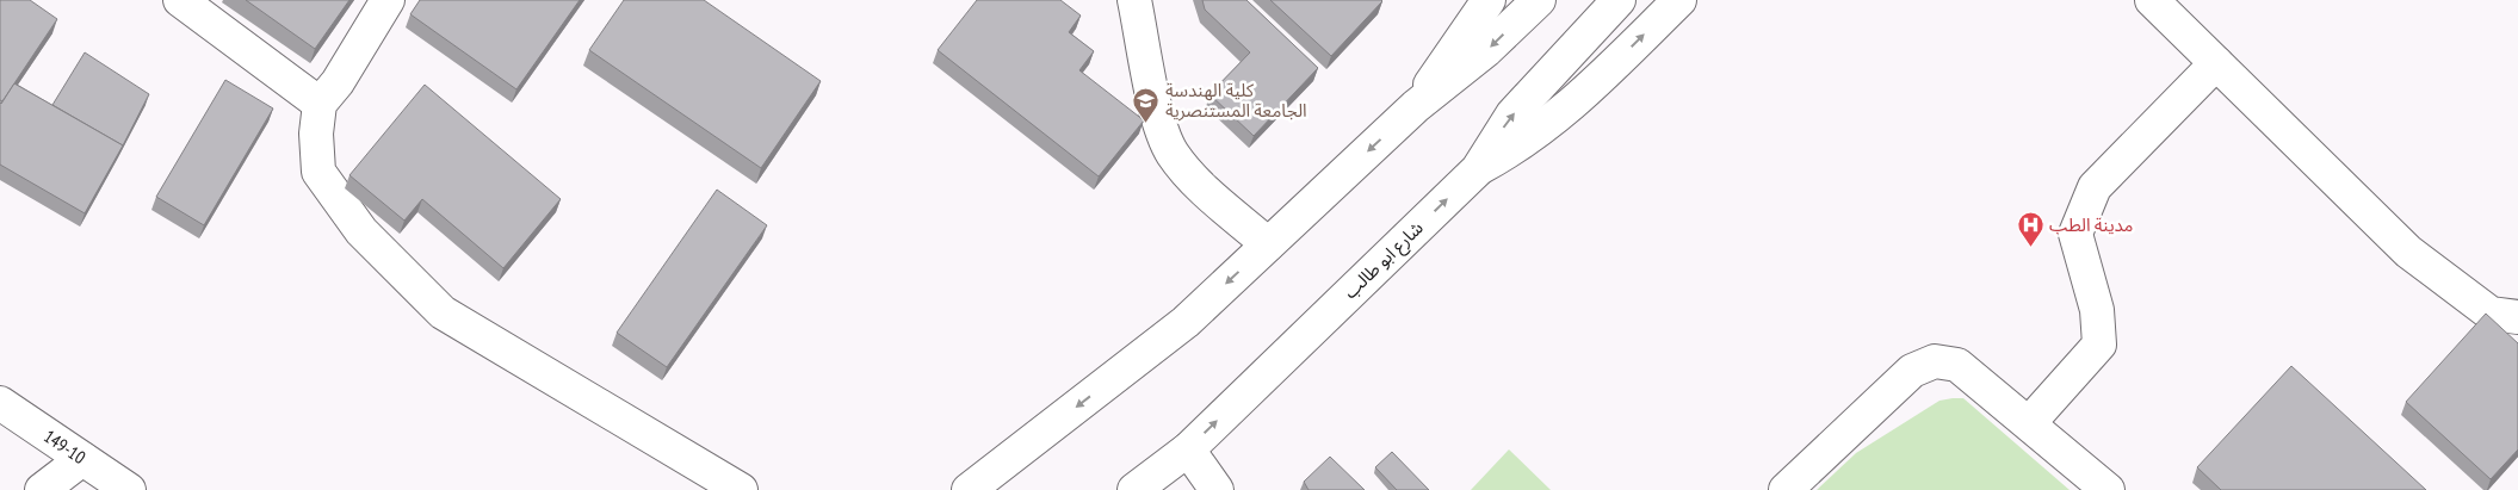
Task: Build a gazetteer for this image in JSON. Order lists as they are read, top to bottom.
{
  "streets": {
    "main road": ["شارع ابو طالب", "149-10"]
  },
  "places": {
    "school or university": ["كلية الهندسة الجامعة المستنصرية"],
    "hospital": ["مدينة الطب"]
  }
}
